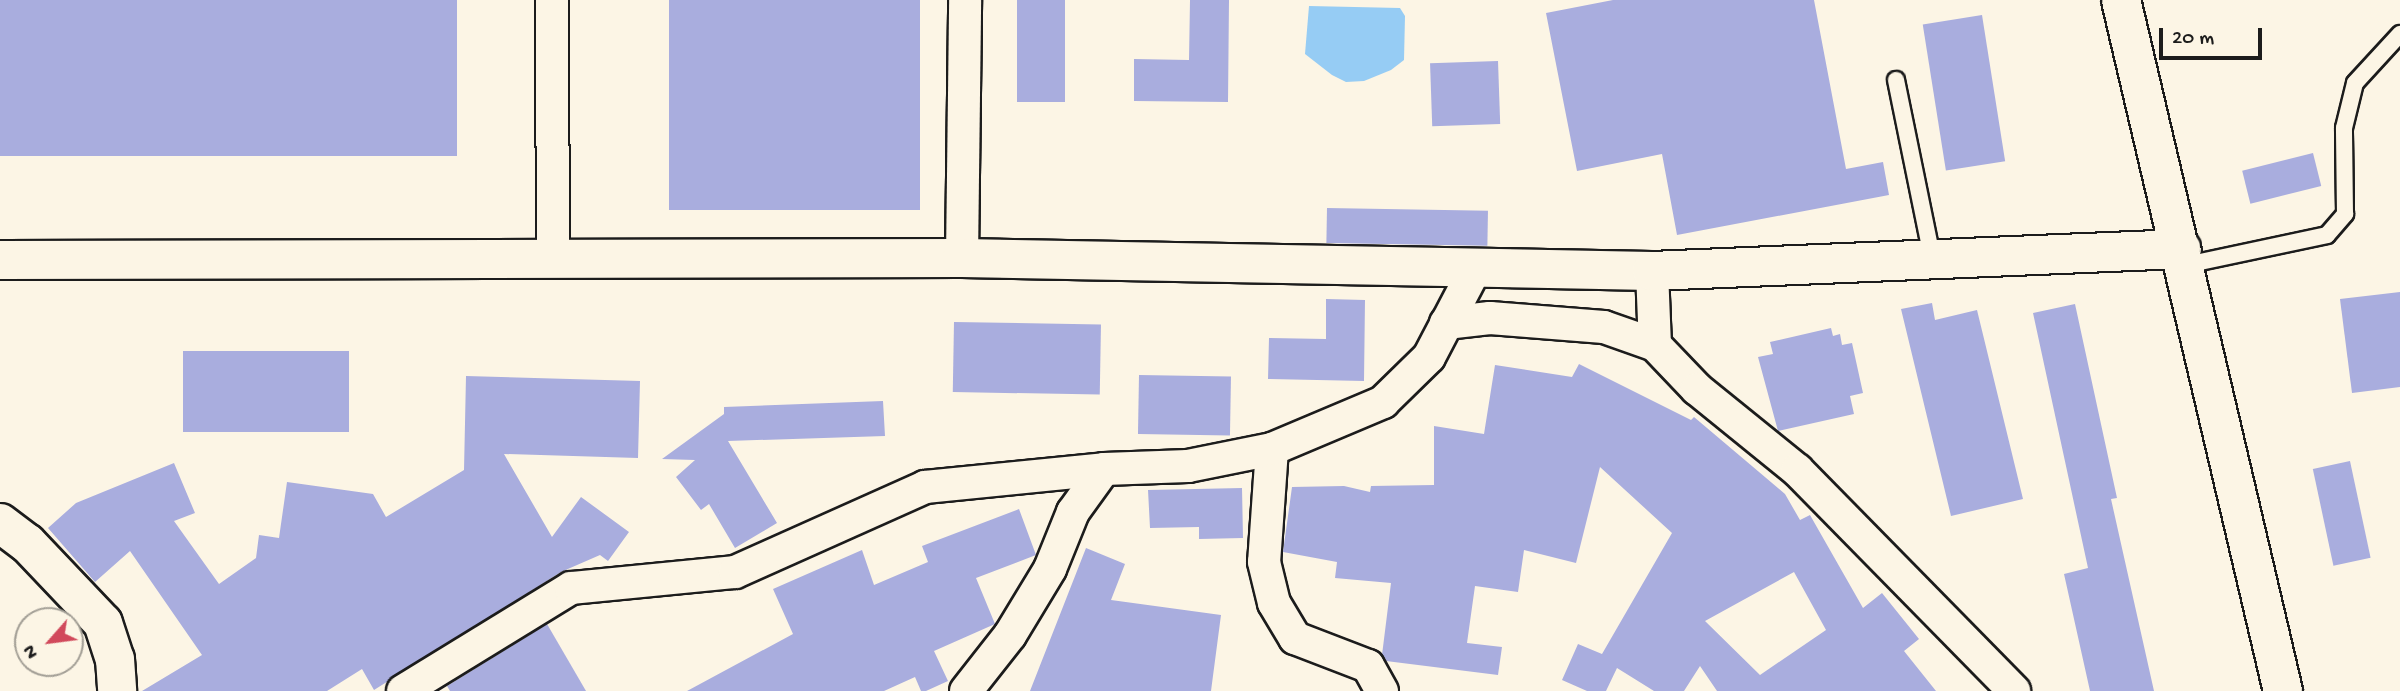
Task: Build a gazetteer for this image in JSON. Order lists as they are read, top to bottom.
{
  "scale_bar": "20 m",
  "north": "bottom left"
}
